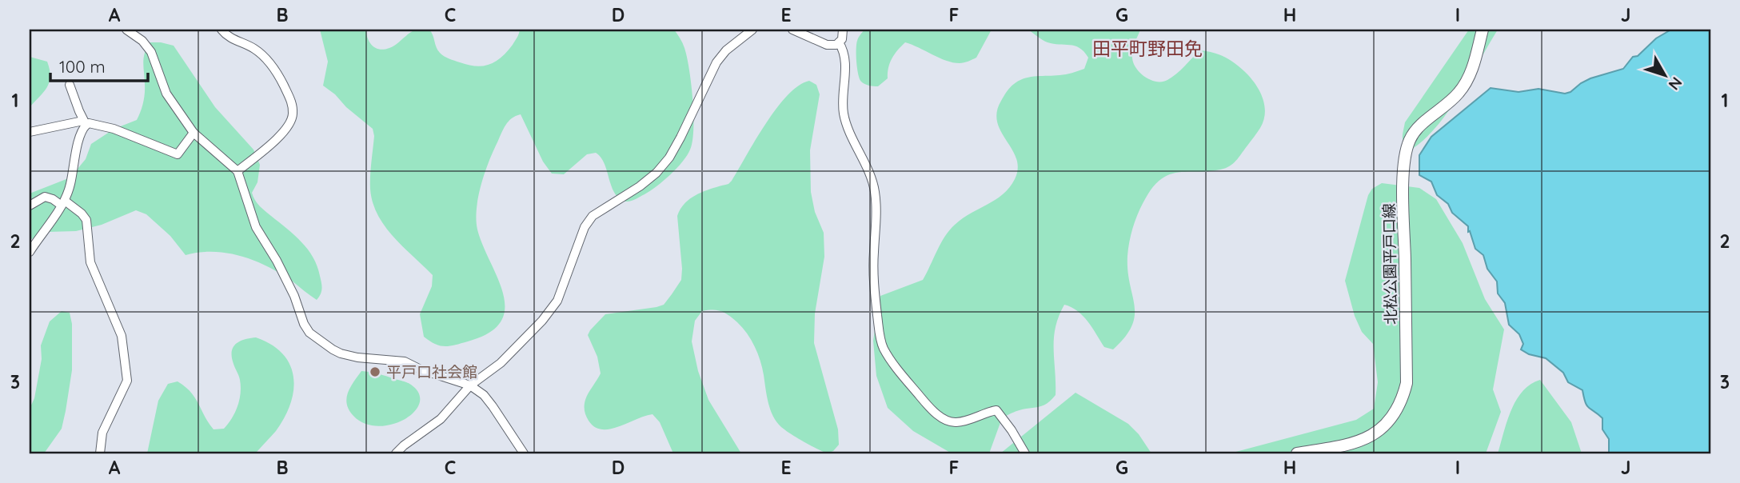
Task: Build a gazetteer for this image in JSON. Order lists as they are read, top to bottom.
{
  "streets": {
    "main road": ["北松公園平戸口線"]
  },
  "districts": ["田平町野田免"],
  "places": ["平戸口社会館"],
  "scale_bar": "100 m",
  "north": "bottom right",
  "grid": {
    "columns": [
      "A",
      "B",
      "C",
      "D",
      "E",
      "F",
      "G",
      "H",
      "I",
      "J"
    ],
    "rows": ["1", "2", "3"]
  }
}
